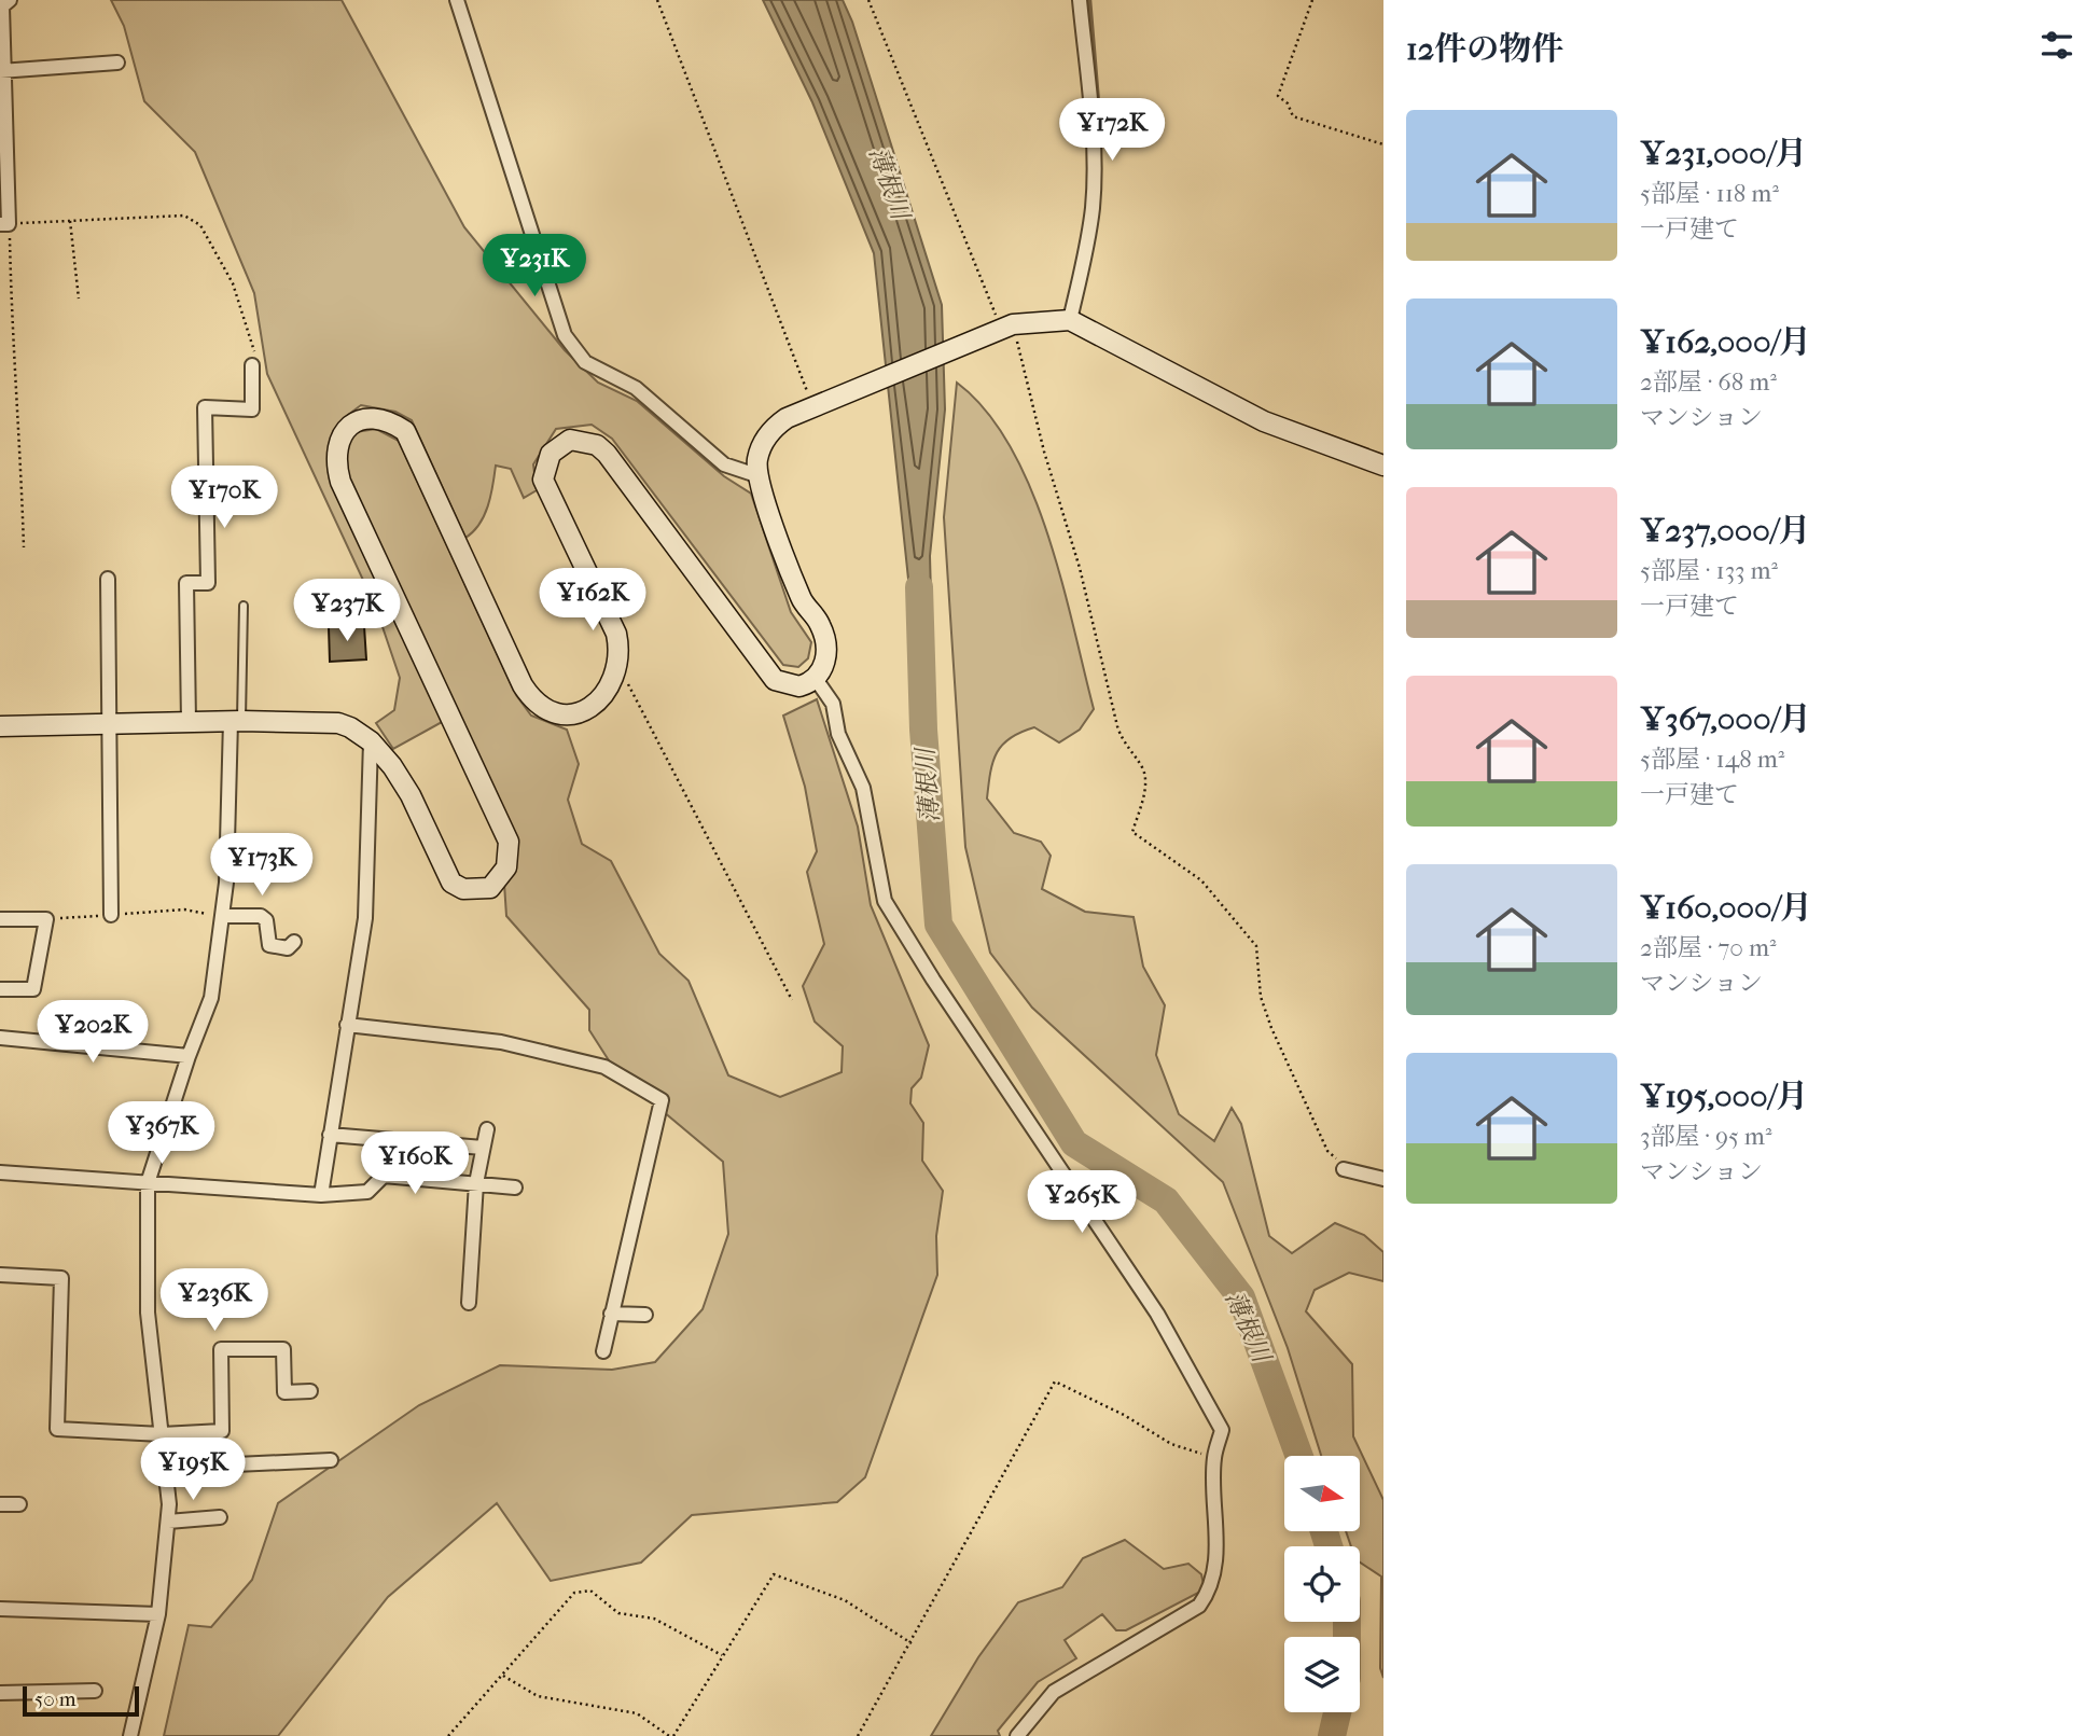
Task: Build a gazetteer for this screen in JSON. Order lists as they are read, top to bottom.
{
  "water": ["薄根川"],
  "scale_bar": "50 m",
  "north": "right",
  "page": {
    "heading": "12件の物件",
    "list": [
      {
        "name": "¥231,000/月",
        "note": "5部屋 · 118 m² · 一戸建て"
      },
      {
        "name": "¥162,000/月",
        "note": "2部屋 · 68 m² · マンション"
      },
      {
        "name": "¥237,000/月",
        "note": "5部屋 · 133 m² · 一戸建て"
      },
      {
        "name": "¥367,000/月",
        "note": "5部屋 · 148 m² · 一戸建て"
      },
      {
        "name": "¥160,000/月",
        "note": "2部屋 · 70 m² · マンション"
      },
      {
        "name": "¥195,000/月",
        "note": "3部屋 · 95 m² · マンション"
      }
    ],
    "price": [
      "¥172K",
      "¥231K",
      "¥170K",
      "¥162K",
      "¥237K",
      "¥173K",
      "¥202K",
      "¥367K",
      "¥160K",
      "¥265K",
      "¥236K",
      "¥195K"
    ],
    "scale": "50 m"
  }
}
